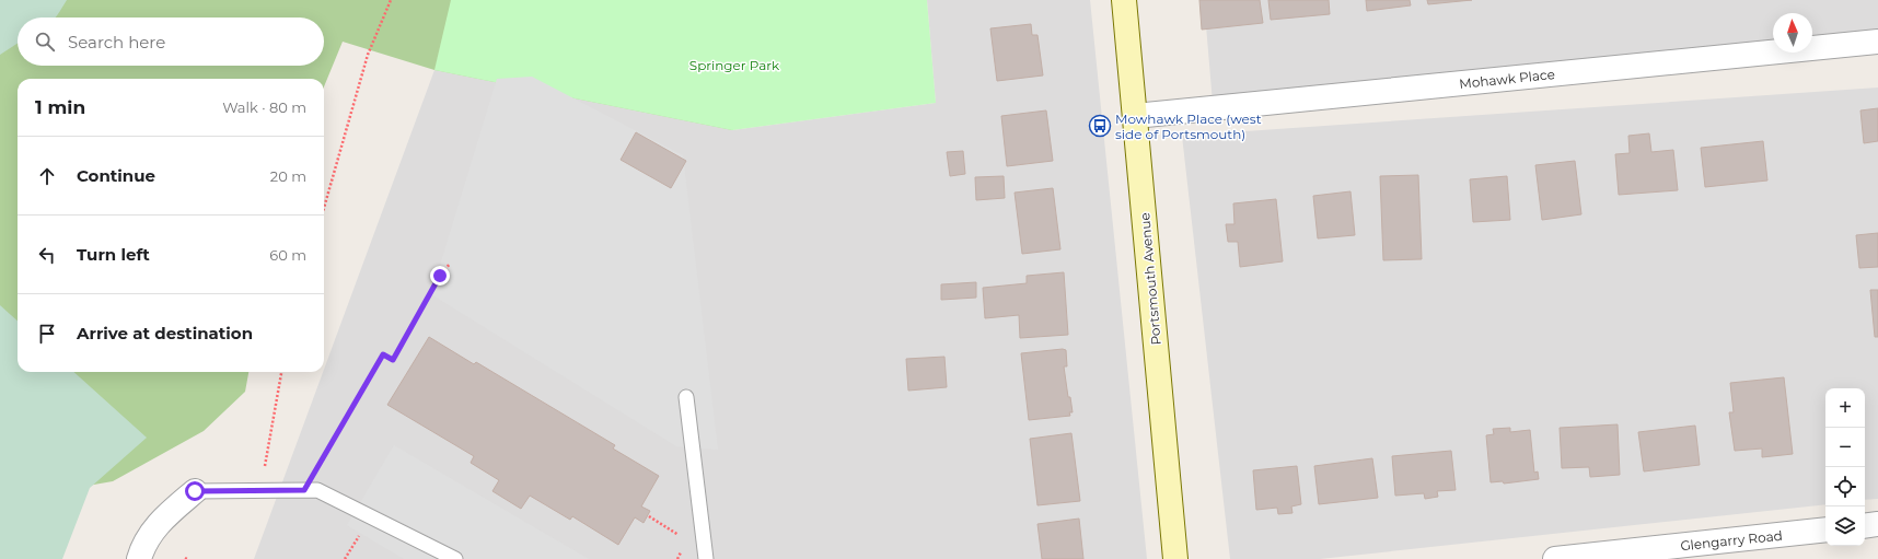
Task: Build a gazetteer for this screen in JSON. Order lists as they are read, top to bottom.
{
  "streets": {
    "main road": ["Portsmouth Avenue"],
    "street": ["Mohawk Place", "Glengarry Road"]
  },
  "crossings": [
    ["Mohawk Place", "Portsmouth Avenue"]
  ],
  "parks": ["Springer Park"],
  "places": {
    "bus stop": ["Mowhawk Place (west side of Portsmouth)"]
  },
  "north": "top",
  "page": {
    "search": "Search here",
    "heading": ["1 min", "Walk · 80 m"],
    "list": [
      ["Continue", "20 m"],
      ["Turn left", "60 m"],
      "Arrive at destination"
    ],
    "map_buttons": ["+", "−"]
  }
}
